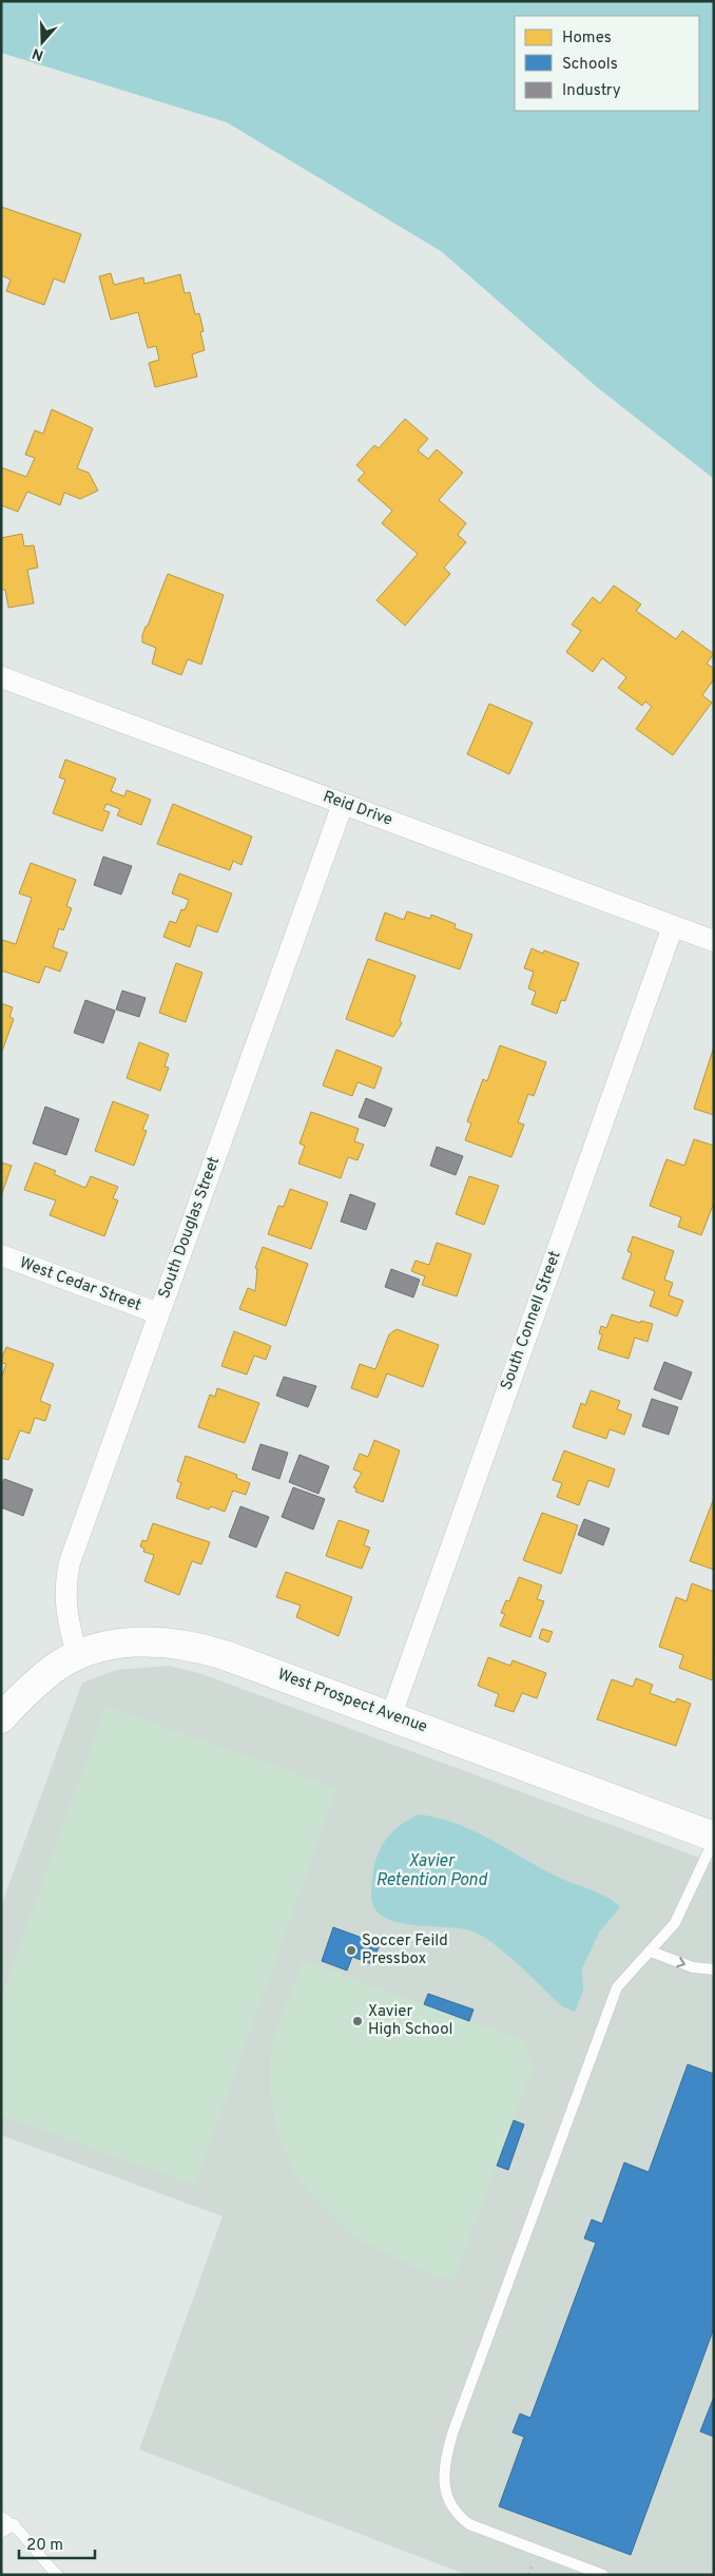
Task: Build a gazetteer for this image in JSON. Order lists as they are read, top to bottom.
{
  "streets": {
    "main road": ["West Prospect Avenue"],
    "street": [
      "Reid Drive",
      "South Douglas Street",
      "West Cedar Street",
      "South Connell Street"
    ]
  },
  "crossings": [
    ["Reid Drive", "South Douglas Street"],
    ["Reid Drive", "South Connell Street"],
    ["South Douglas Street", "West Cedar Street"],
    ["South Douglas Street", "West Prospect Avenue"],
    ["South Connell Street", "West Prospect Avenue"]
  ],
  "water": ["Xavier Retention Pond"],
  "places": ["Soccer Feild Pressbox", "Xavier High School"],
  "legend": ["Homes", "Schools", "Industry"],
  "scale_bar": "20 m",
  "north": "bottom"
}
